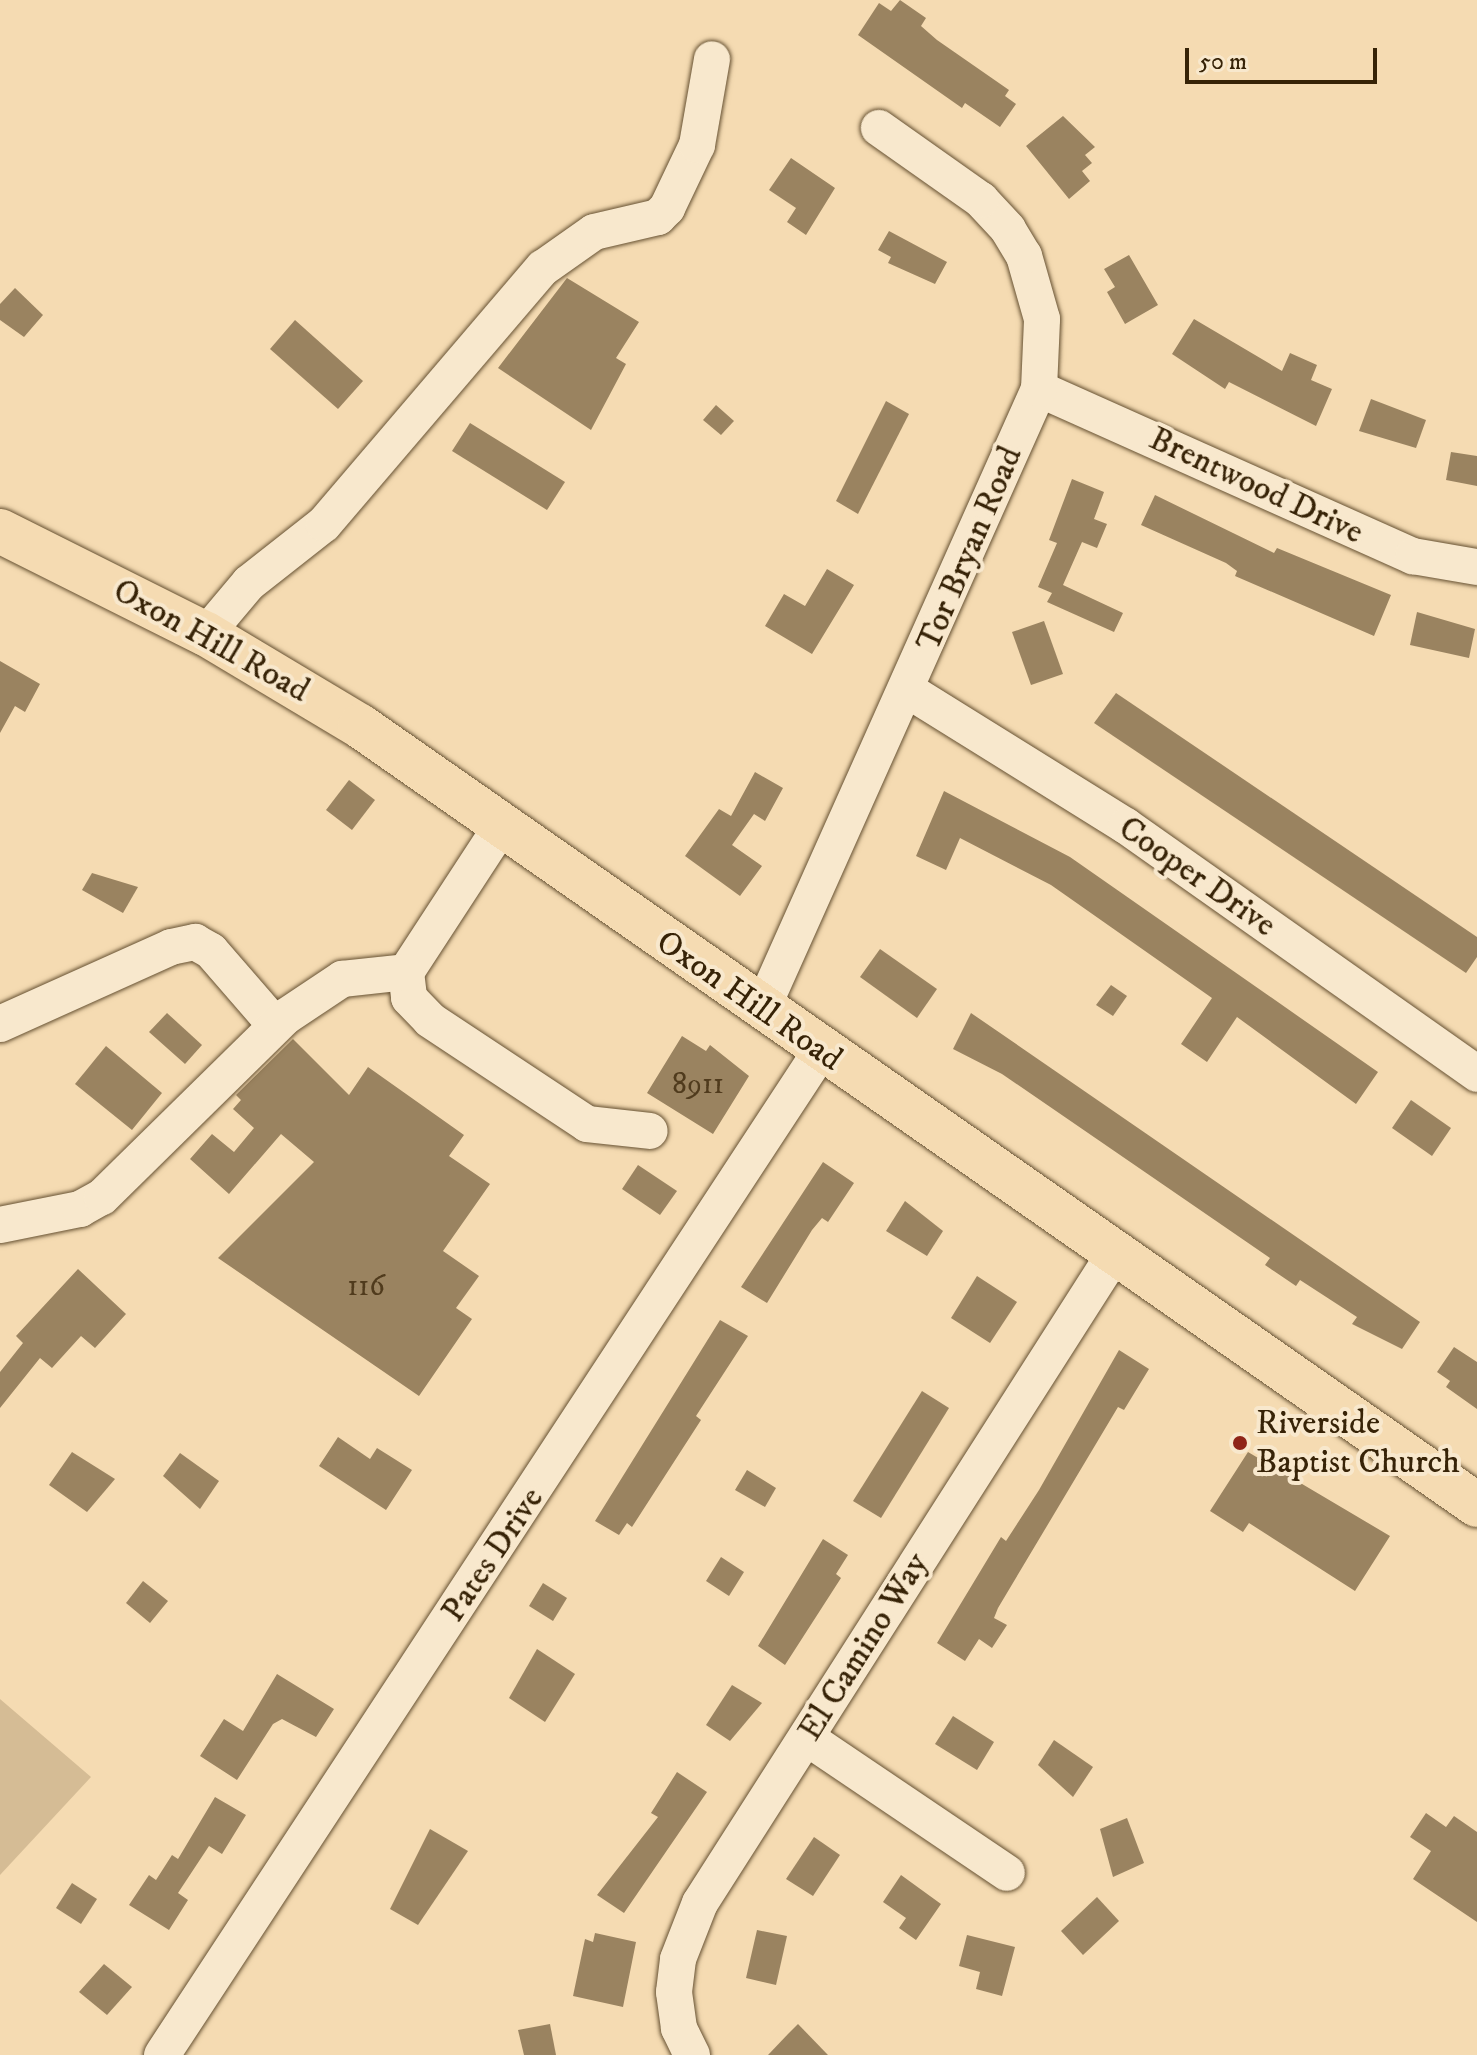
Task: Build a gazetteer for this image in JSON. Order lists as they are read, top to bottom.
{
  "streets": {
    "main road": ["Oxon Hill Road"],
    "street": [
      "Brentwood Drive",
      "Tor Bryan Road",
      "Cooper Drive",
      "Pates Drive",
      "El Camino Way"
    ]
  },
  "crossings": [
    ["Brentwood Drive", "Tor Bryan Road"],
    ["Tor Bryan Road", "Oxon Hill Road"],
    ["Tor Bryan Road", "Cooper Drive"],
    ["Oxon Hill Road", "Pates Drive"],
    ["Oxon Hill Road", "El Camino Way"]
  ],
  "places": ["Riverside Baptist Church"],
  "house_numbers": ["8911", "116"],
  "scale_bar": "50 m"
}
